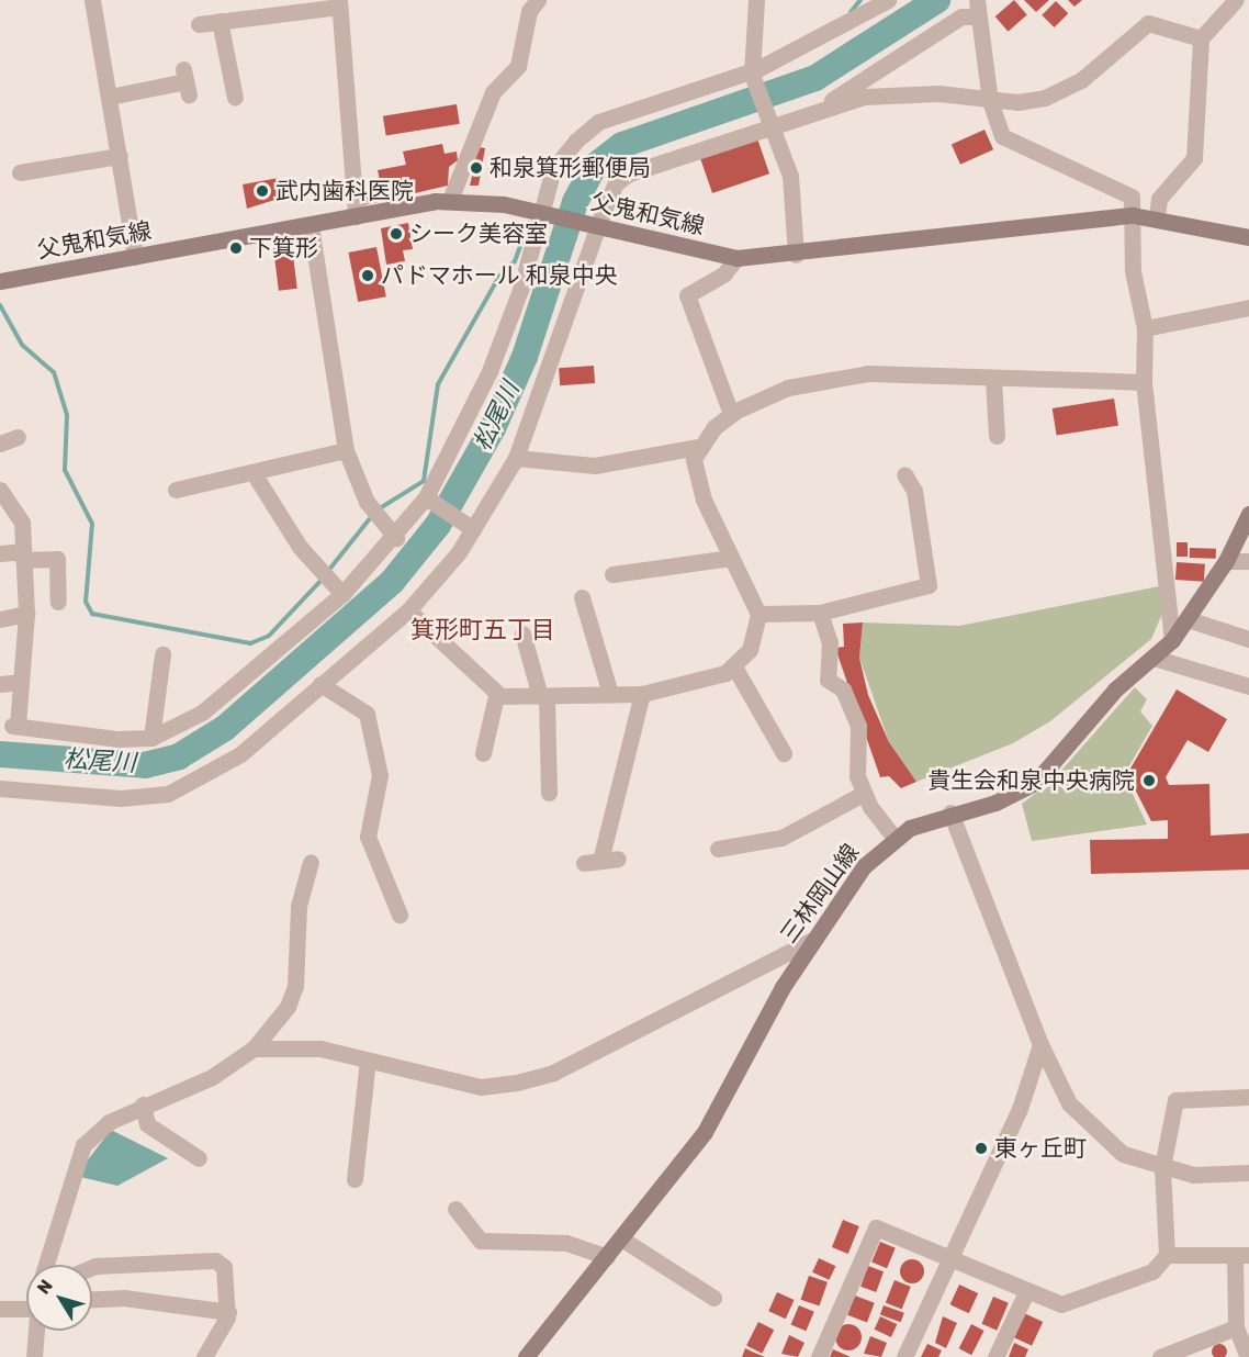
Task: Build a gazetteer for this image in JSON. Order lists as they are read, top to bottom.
{
  "streets": {
    "main road": ["父鬼和気線", "三林岡山線"]
  },
  "districts": ["箕形町五丁目"],
  "water": ["松尾川"],
  "places": [
    "和泉箕形郵便局",
    "武内歯科医院",
    "シーク美容室",
    "下箕形",
    "パドマホール 和泉中央",
    "貴生会和泉中央病院",
    "東ヶ丘町"
  ],
  "north": "top left"
}
